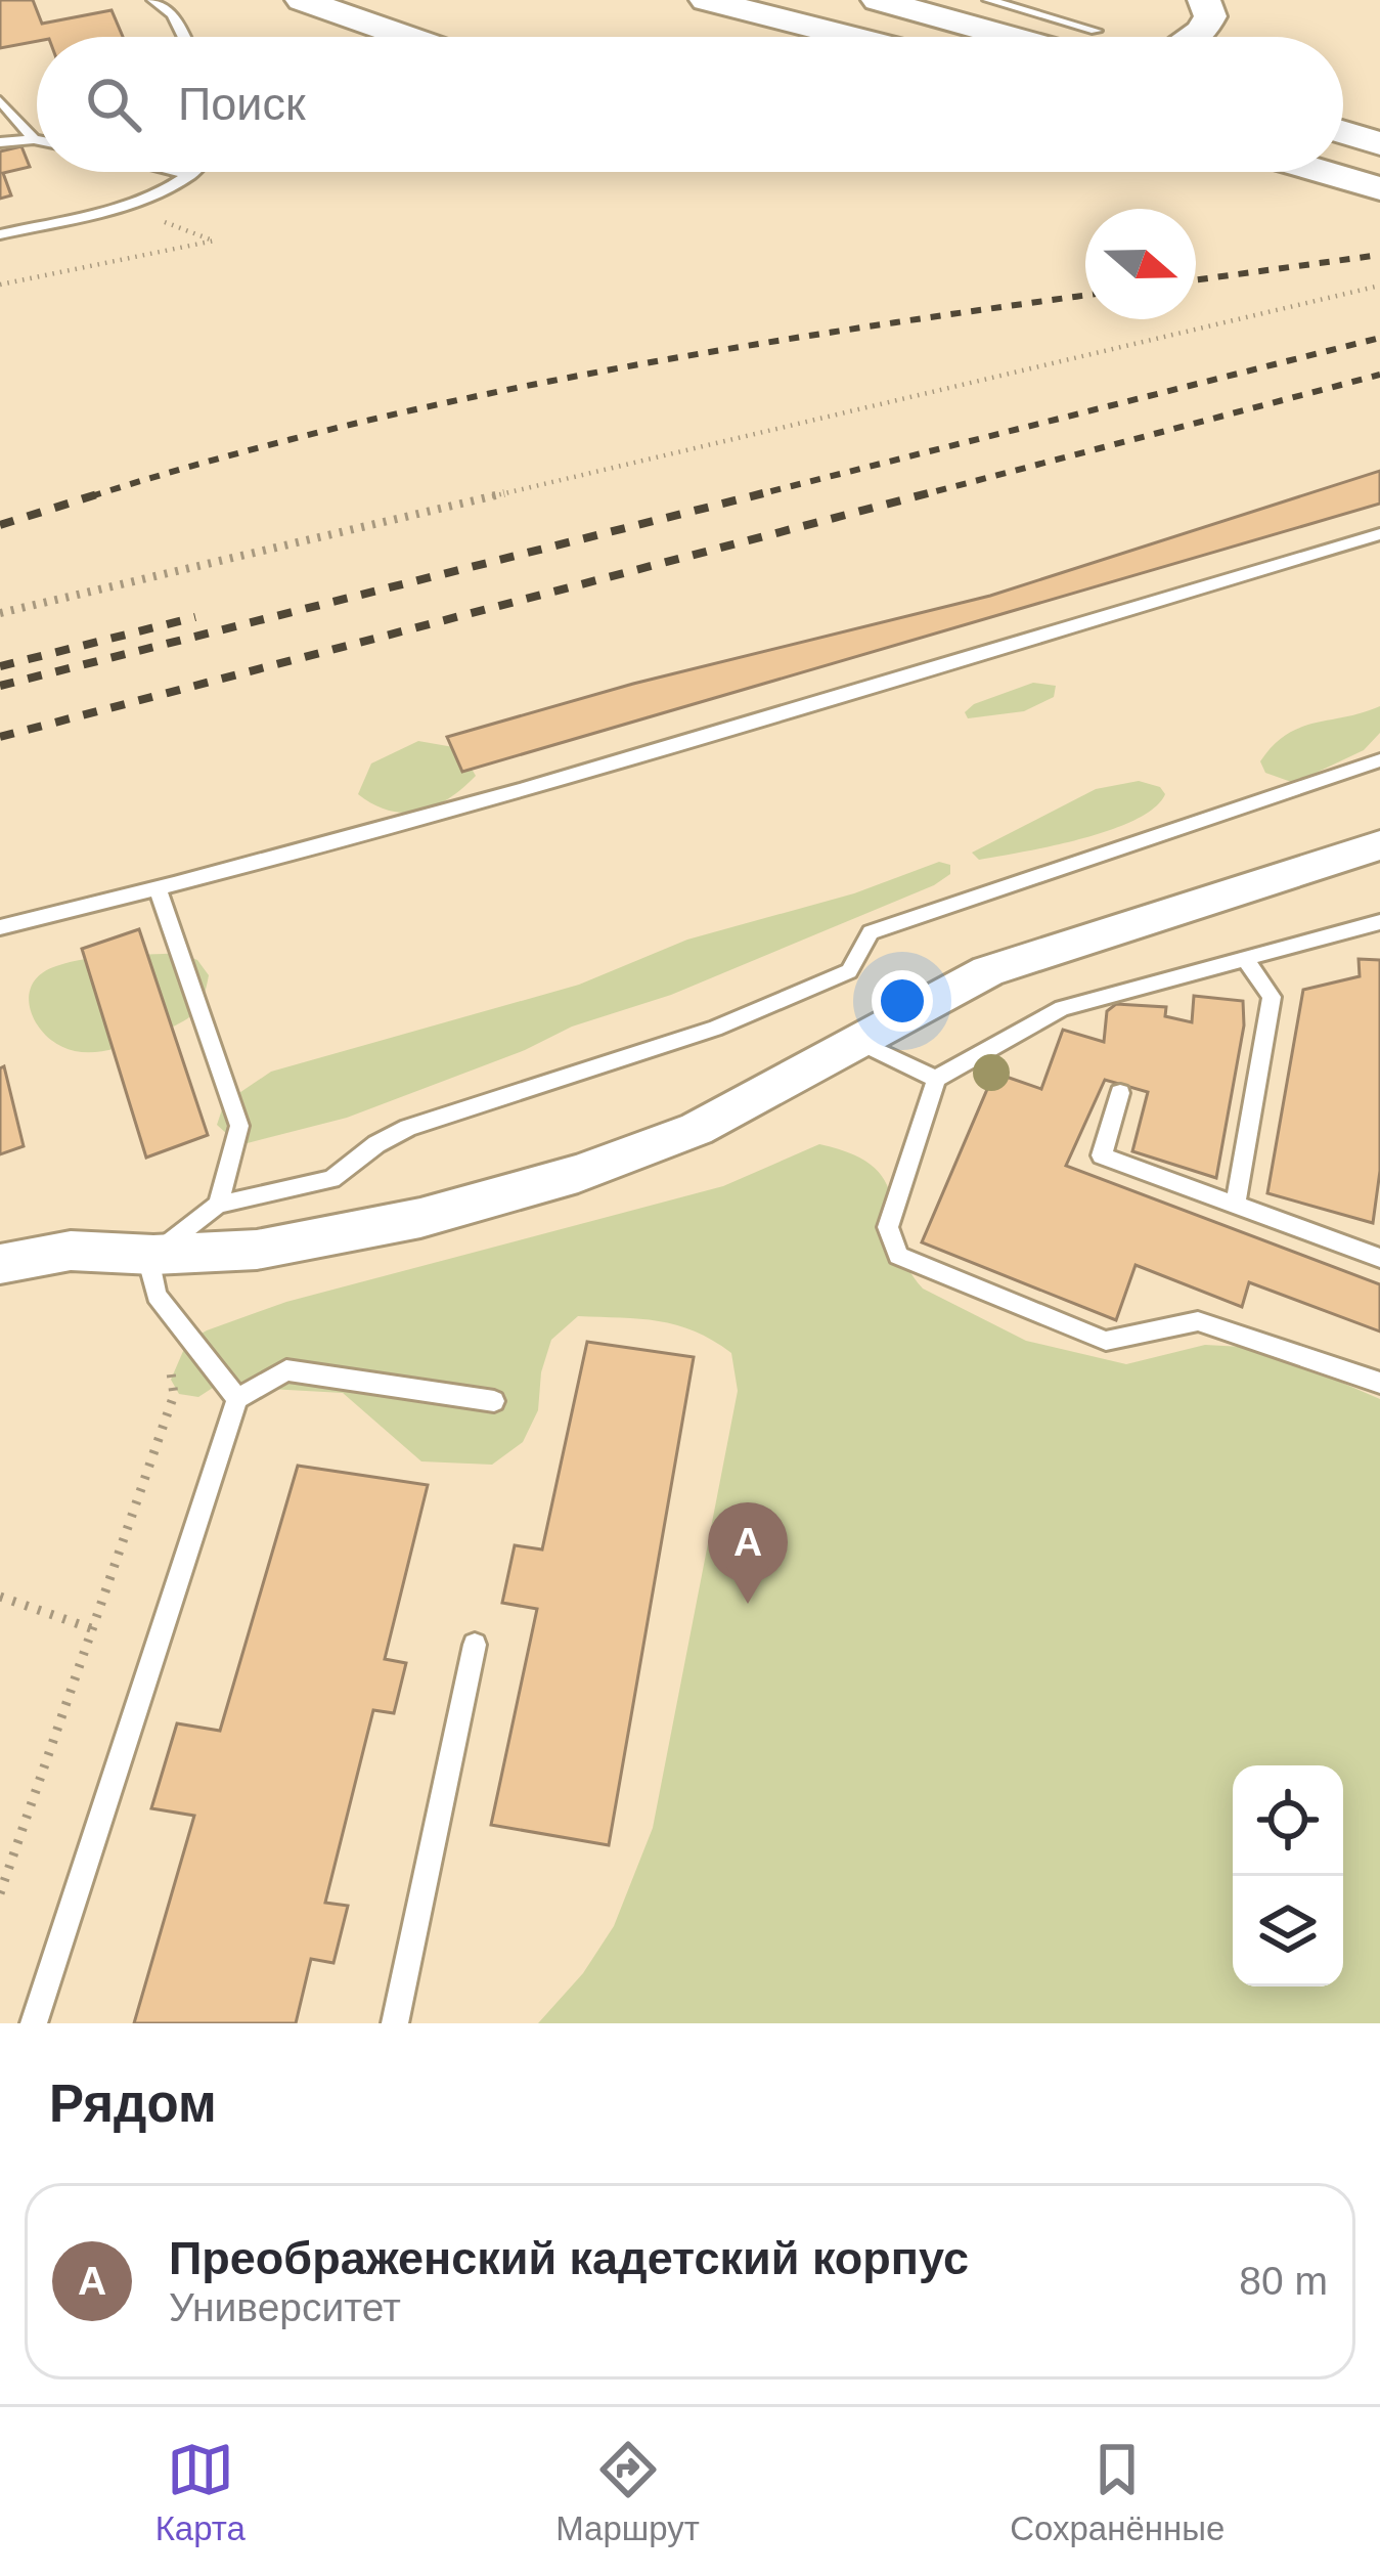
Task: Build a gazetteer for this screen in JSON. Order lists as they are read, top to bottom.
{
  "north": "right",
  "page": {
    "search": "Поиск",
    "pins": "A",
    "heading": "Рядом",
    "list": [
      {
        "mark": "A",
        "name": "Преображенский кадетский корпус",
        "note": "Университет",
        "value": "80 m"
      }
    ],
    "nav": ["Карта", "Маршрут", "Сохранённые"]
  }
}
